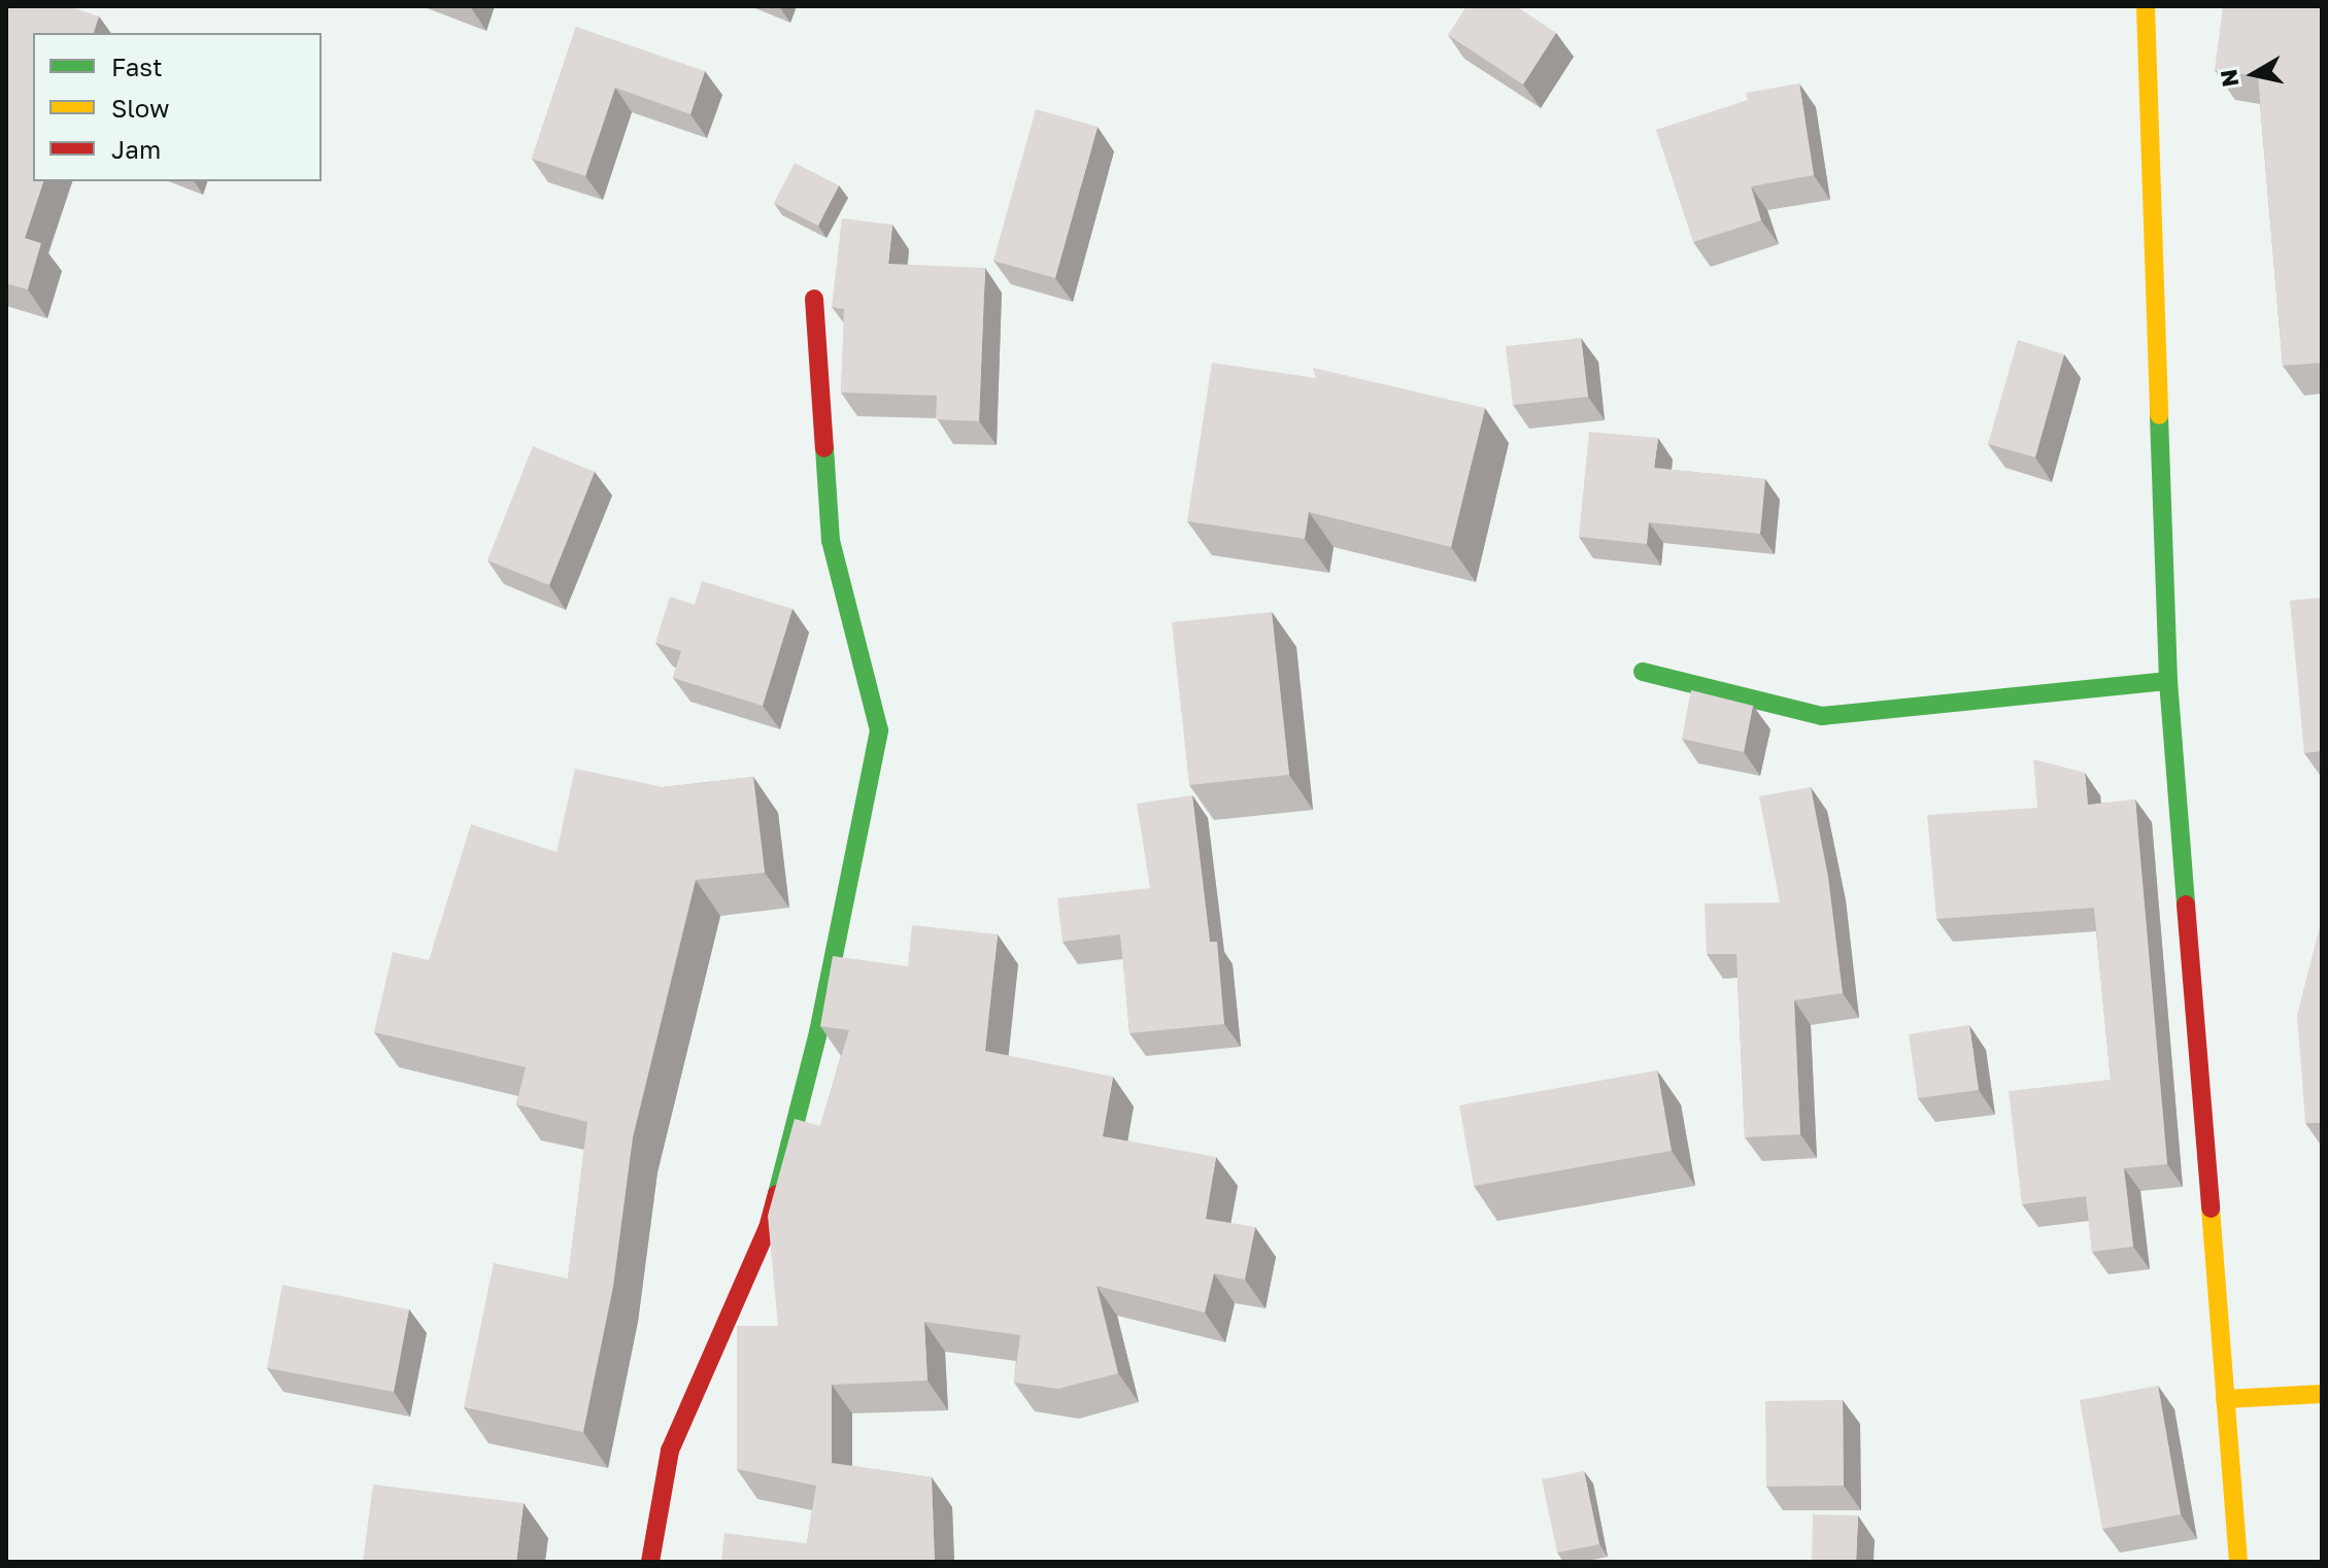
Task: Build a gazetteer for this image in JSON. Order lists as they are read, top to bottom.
{
  "legend": ["Fast", "Slow", "Jam"],
  "north": "left"
}
